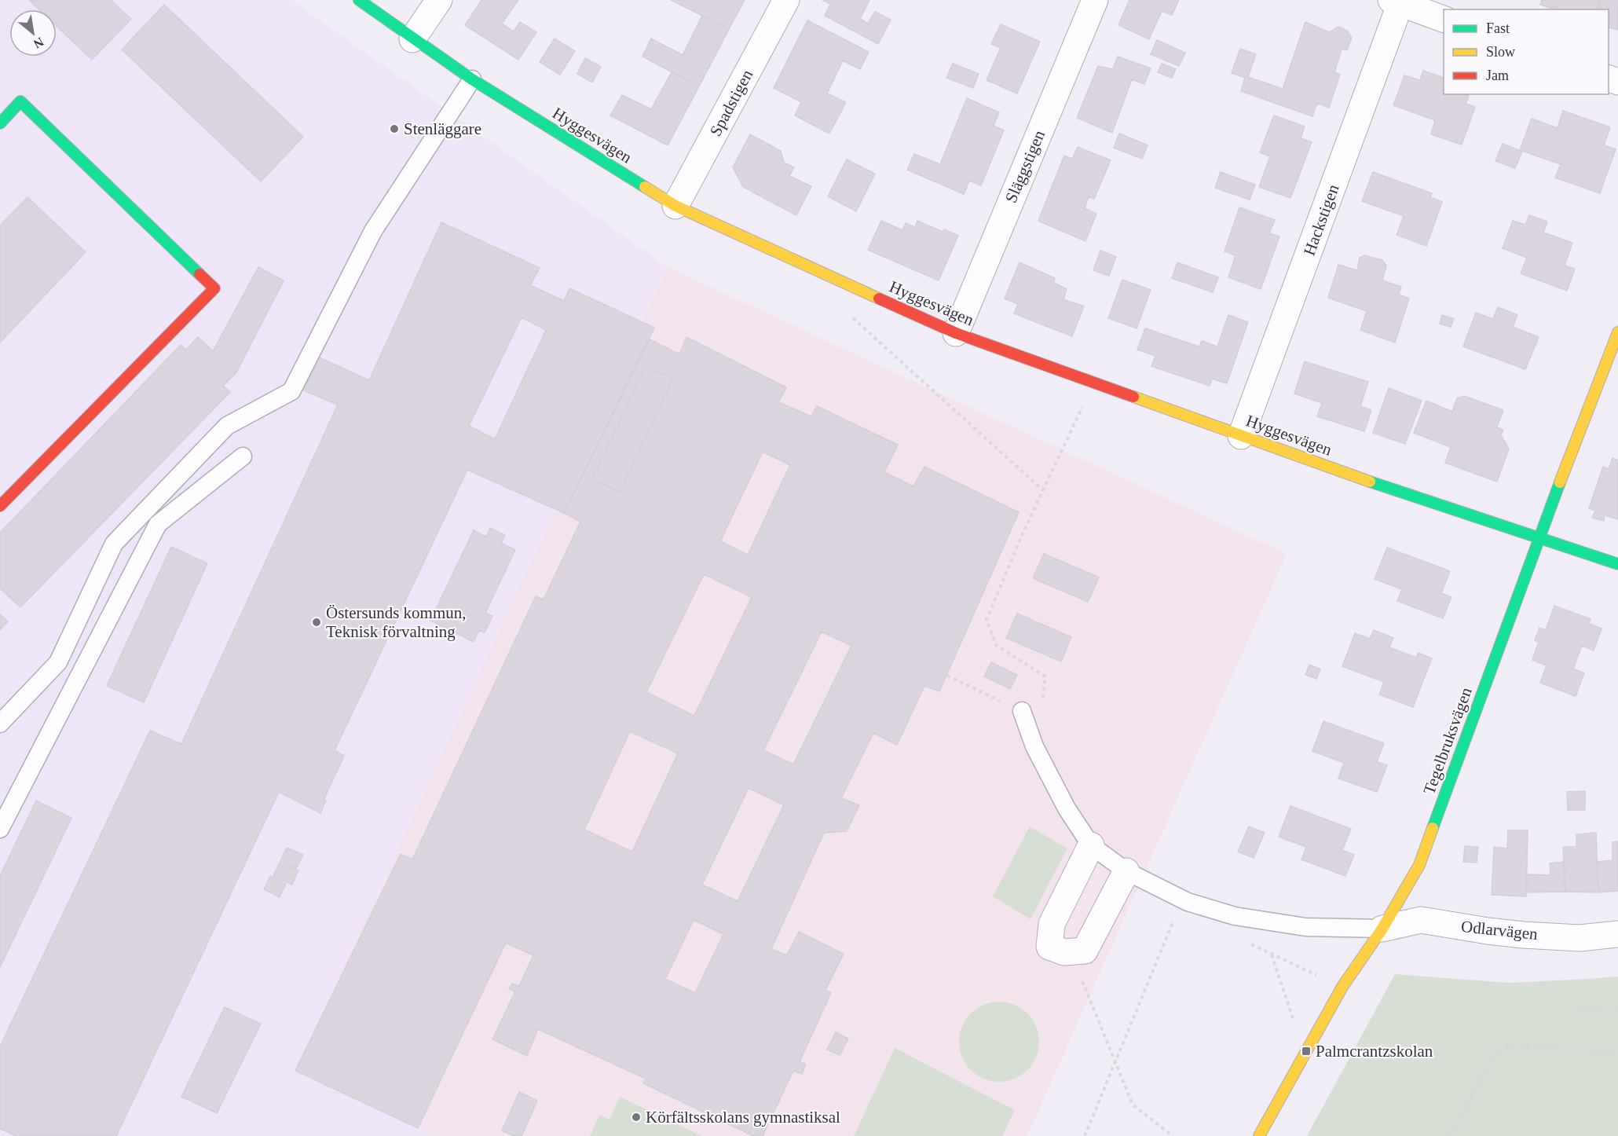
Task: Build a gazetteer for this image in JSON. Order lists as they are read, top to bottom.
{
  "streets": {
    "street": [
      "Spadstigen",
      "Hyggesvägen",
      "Släggstigen",
      "Hackstigen",
      "Tegelbruksvägen",
      "Odlarvägen"
    ]
  },
  "crossings": [
    ["Spadstigen", "Hyggesvägen"],
    ["Hyggesvägen", "Släggstigen"],
    ["Hyggesvägen", "Hackstigen"],
    ["Hyggesvägen", "Tegelbruksvägen"],
    ["Tegelbruksvägen", "Odlarvägen"]
  ],
  "places": {
    "other": ["Stenläggare", "Östersunds kommun, Teknisk förvaltning", "Körfältsskolans gymnastiksal"],
    "transit": ["Palmcrantzskolan"]
  },
  "legend": ["Fast", "Slow", "Jam"],
  "north": "bottom right"
}
